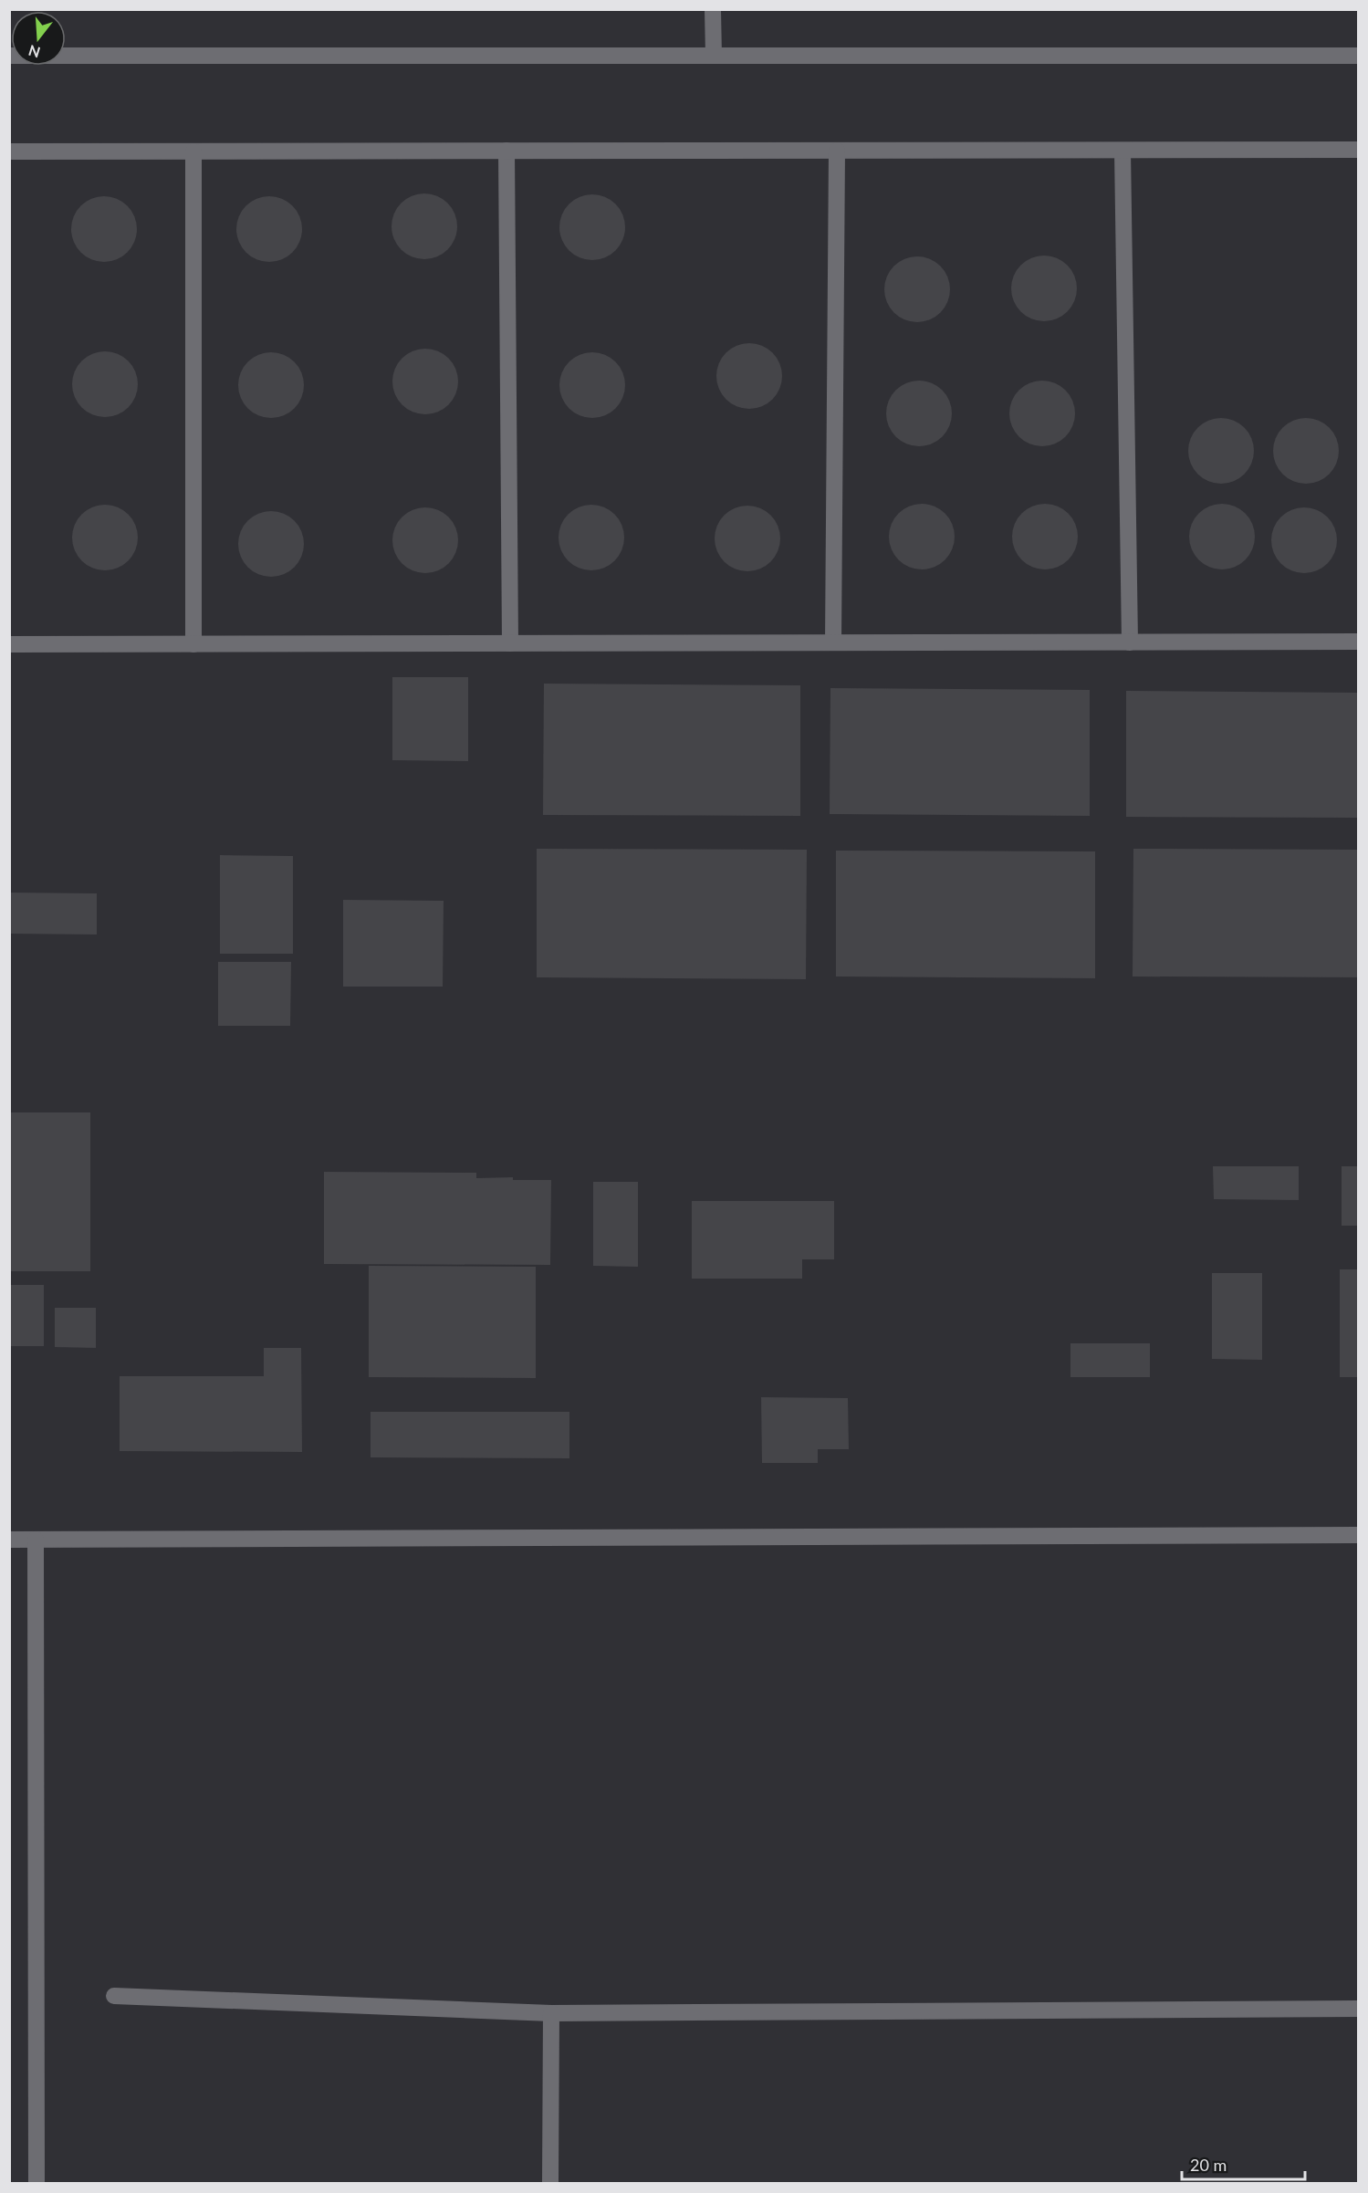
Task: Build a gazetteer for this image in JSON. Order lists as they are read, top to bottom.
{
  "scale_bar": "20 m",
  "north": "bottom"
}
